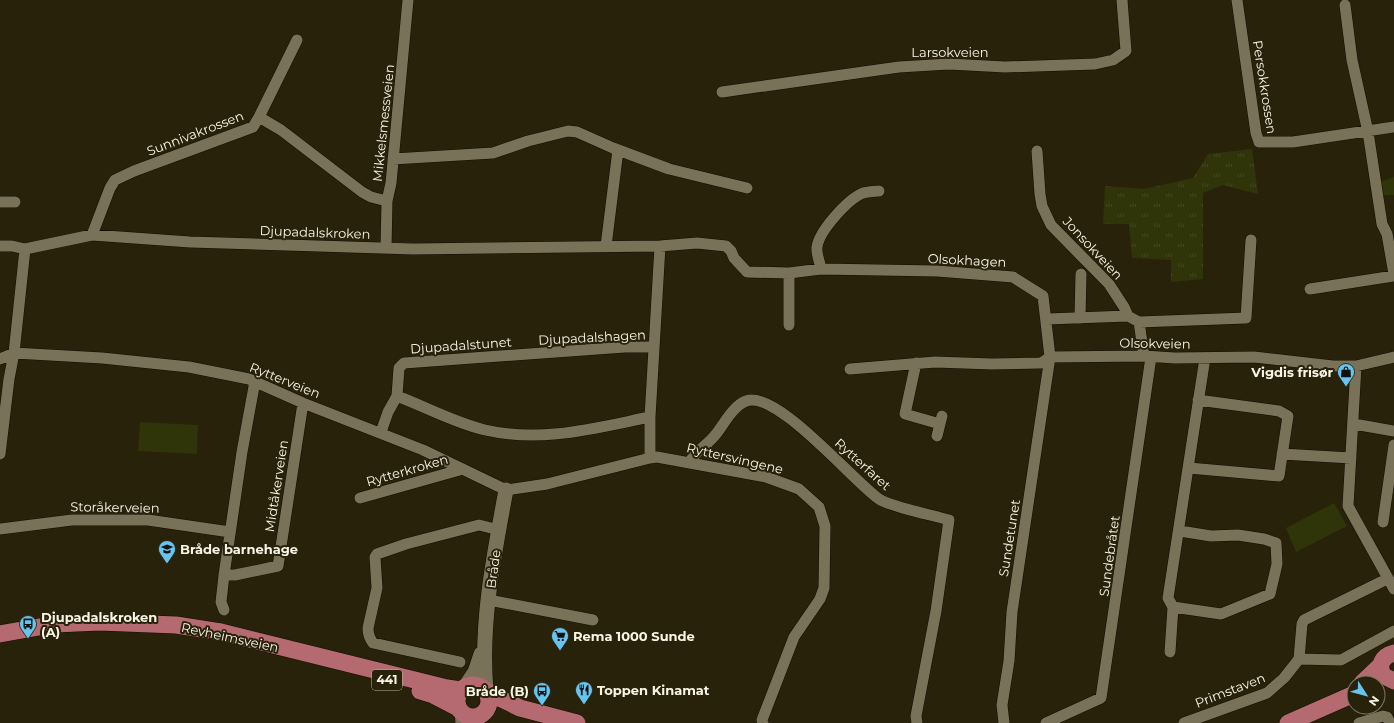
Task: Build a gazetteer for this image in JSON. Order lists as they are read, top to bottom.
{
  "streets": {
    "main road": ["Revheimsveien", "441"],
    "street": [
      "Larsokveien",
      "Persokkrossen",
      "Mikkelsmessveien",
      "Sunnivakrossen",
      "Djupadalskroken",
      "Jonsokveien",
      "Olsokhagen",
      "Djupadalshagen",
      "Olsokveien",
      "Djupadalstunet",
      "Rytterveien",
      "Ryttersvingene",
      "Rytterfaret",
      "Rytterkroken",
      "Midtåkerveien",
      "Storåkerveien",
      "Sundetunet",
      "Sundebråtet",
      "Bråde",
      "Primstaven"
    ]
  },
  "crossings": [
    ["Mikkelsmessveien", "Sunnivakrossen"],
    ["Mikkelsmessveien", "Djupadalskroken"],
    ["Sunnivakrossen", "Djupadalskroken"],
    ["Djupadalskroken", "Olsokhagen"],
    ["Olsokhagen", "Olsokveien"],
    ["Olsokhagen", "Sundetunet"],
    ["Djupadalshagen", "Djupadalstunet"],
    ["Olsokveien", "Sundetunet"],
    ["Olsokveien", "Sundebråtet"],
    ["Djupadalstunet", "Rytterveien"],
    ["Rytterveien", "Ryttersvingene"],
    ["Rytterveien", "Rytterkroken"],
    ["Rytterveien", "Midtåkerveien"],
    ["Rytterveien", "Bråde"],
    ["Ryttersvingene", "Rytterfaret"],
    ["Ryttersvingene", "Bråde"],
    ["Bråde", "Revheimsveien"],
    ["Bråde", "441"],
    ["Revheimsveien", "441"]
  ],
  "places": {
    "shop": ["Vigdis frisør"],
    "school or university": ["Bråde barnehage"],
    "bus stop": ["Djupadalskroken (A)", "Bråde (B)"],
    "supermarket": ["Rema 1000 Sunde"],
    "restaurant": ["Toppen Kinamat"]
  },
  "north": "bottom right"
}
